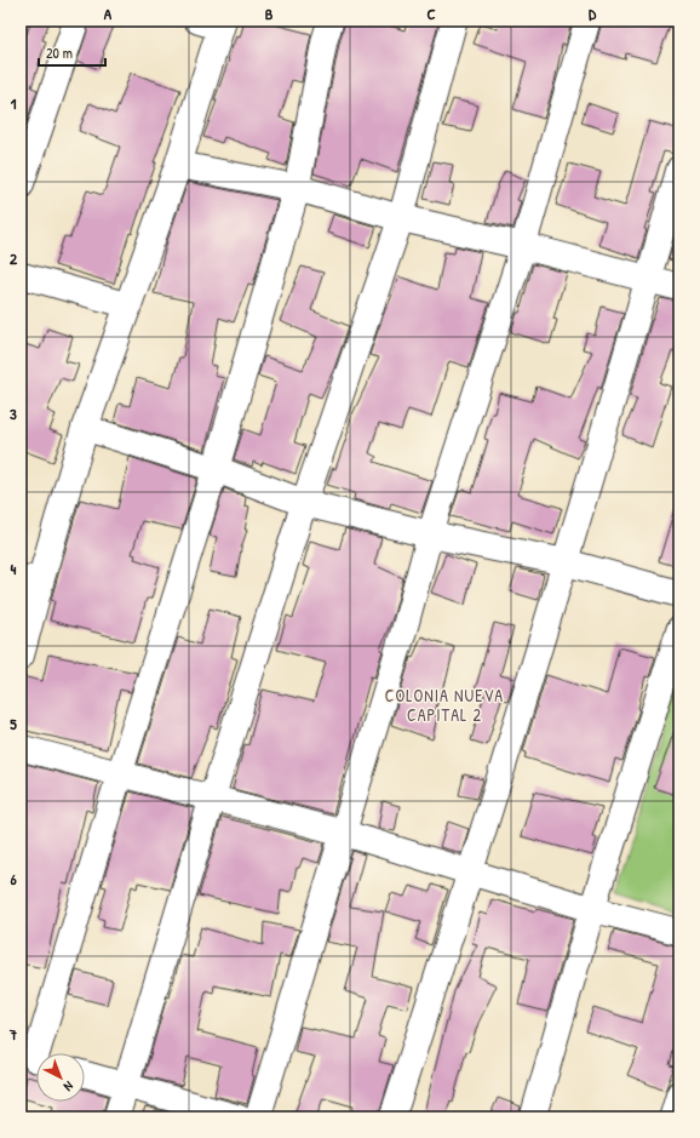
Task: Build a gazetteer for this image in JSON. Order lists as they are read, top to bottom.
{
  "districts": ["COLONIA NUEVA CAPITAL 2"],
  "scale_bar": "20 m",
  "north": "bottom right",
  "grid": {
    "columns": [
      "A",
      "B",
      "C",
      "D"
    ],
    "rows": [
      "1",
      "2",
      "3",
      "4",
      "5",
      "6",
      "7"
    ]
  }
}
